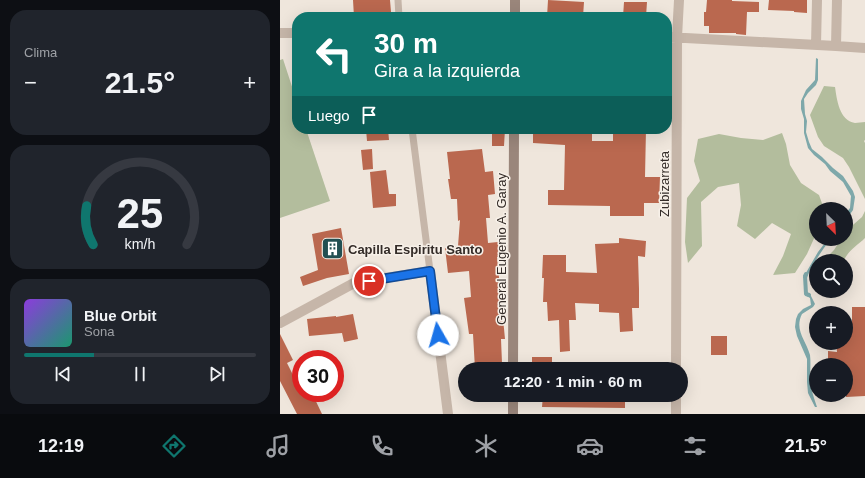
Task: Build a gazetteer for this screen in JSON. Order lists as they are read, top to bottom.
{
  "streets": {
    "street": ["Zubizarreta", "General Eugenio A. Garay"]
  },
  "places": {
    "building": ["Capilla Espiritu Santo"]
  },
  "north": "bottom right",
  "page": {
    "tile": "Clima",
    "turn": ["30 m", "Gira a la izquierda"],
    "heat": ["−", "21.5°", "+"],
    "then": "Luego",
    "map_buttons": ["+", "−"],
    "song": ["Blue Orbit", "Sona"],
    "limit": "30",
    "trip": "12:20 · 1 min · 60 m",
    "tabs": ["12:19", "21.5°"],
    "gauge": ["25", "km/h"]
  }
}
